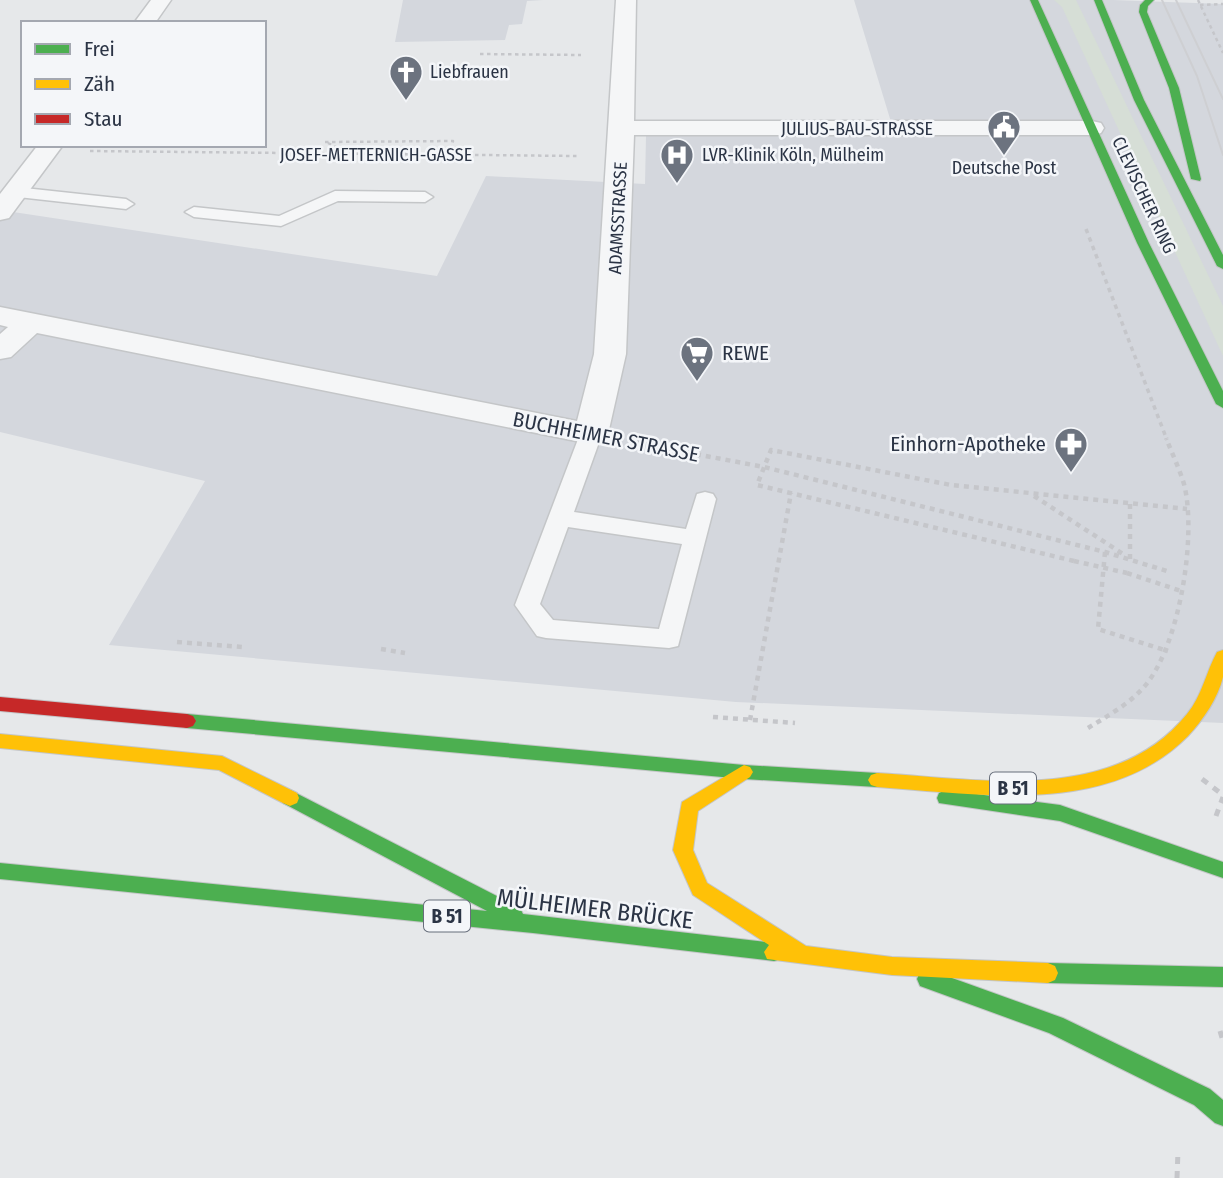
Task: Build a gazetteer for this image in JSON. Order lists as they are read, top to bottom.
{
  "streets": {
    "main road": ["CLEVISCHER RING", "B 51", "MÜLHEIMER BRÜCKE"],
    "street": ["JULIUS-BAU-STRASSE", "ADAMSSTRASSE", "BUCHHEIMER STRASSE"],
    "path": ["JOSEF-METTERNICH-GASSE"]
  },
  "crossings": [
    ["JULIUS-BAU-STRASSE", "JOSEF-METTERNICH-GASSE"],
    ["JULIUS-BAU-STRASSE", "CLEVISCHER RING"],
    ["JULIUS-BAU-STRASSE", "ADAMSSTRASSE"],
    ["JOSEF-METTERNICH-GASSE", "ADAMSSTRASSE"],
    ["ADAMSSTRASSE", "BUCHHEIMER STRASSE"],
    ["B 51", "MÜLHEIMER BRÜCKE"]
  ],
  "places": {
    "church": ["Liebfrauen"],
    "public building": ["Deutsche Post"],
    "hospital": ["LVR-Klinik Köln, Mülheim"],
    "supermarket": ["REWE"],
    "pharmacy": ["Einhorn-Apotheke"]
  },
  "legend": ["Frei", "Zäh", "Stau"]
}
